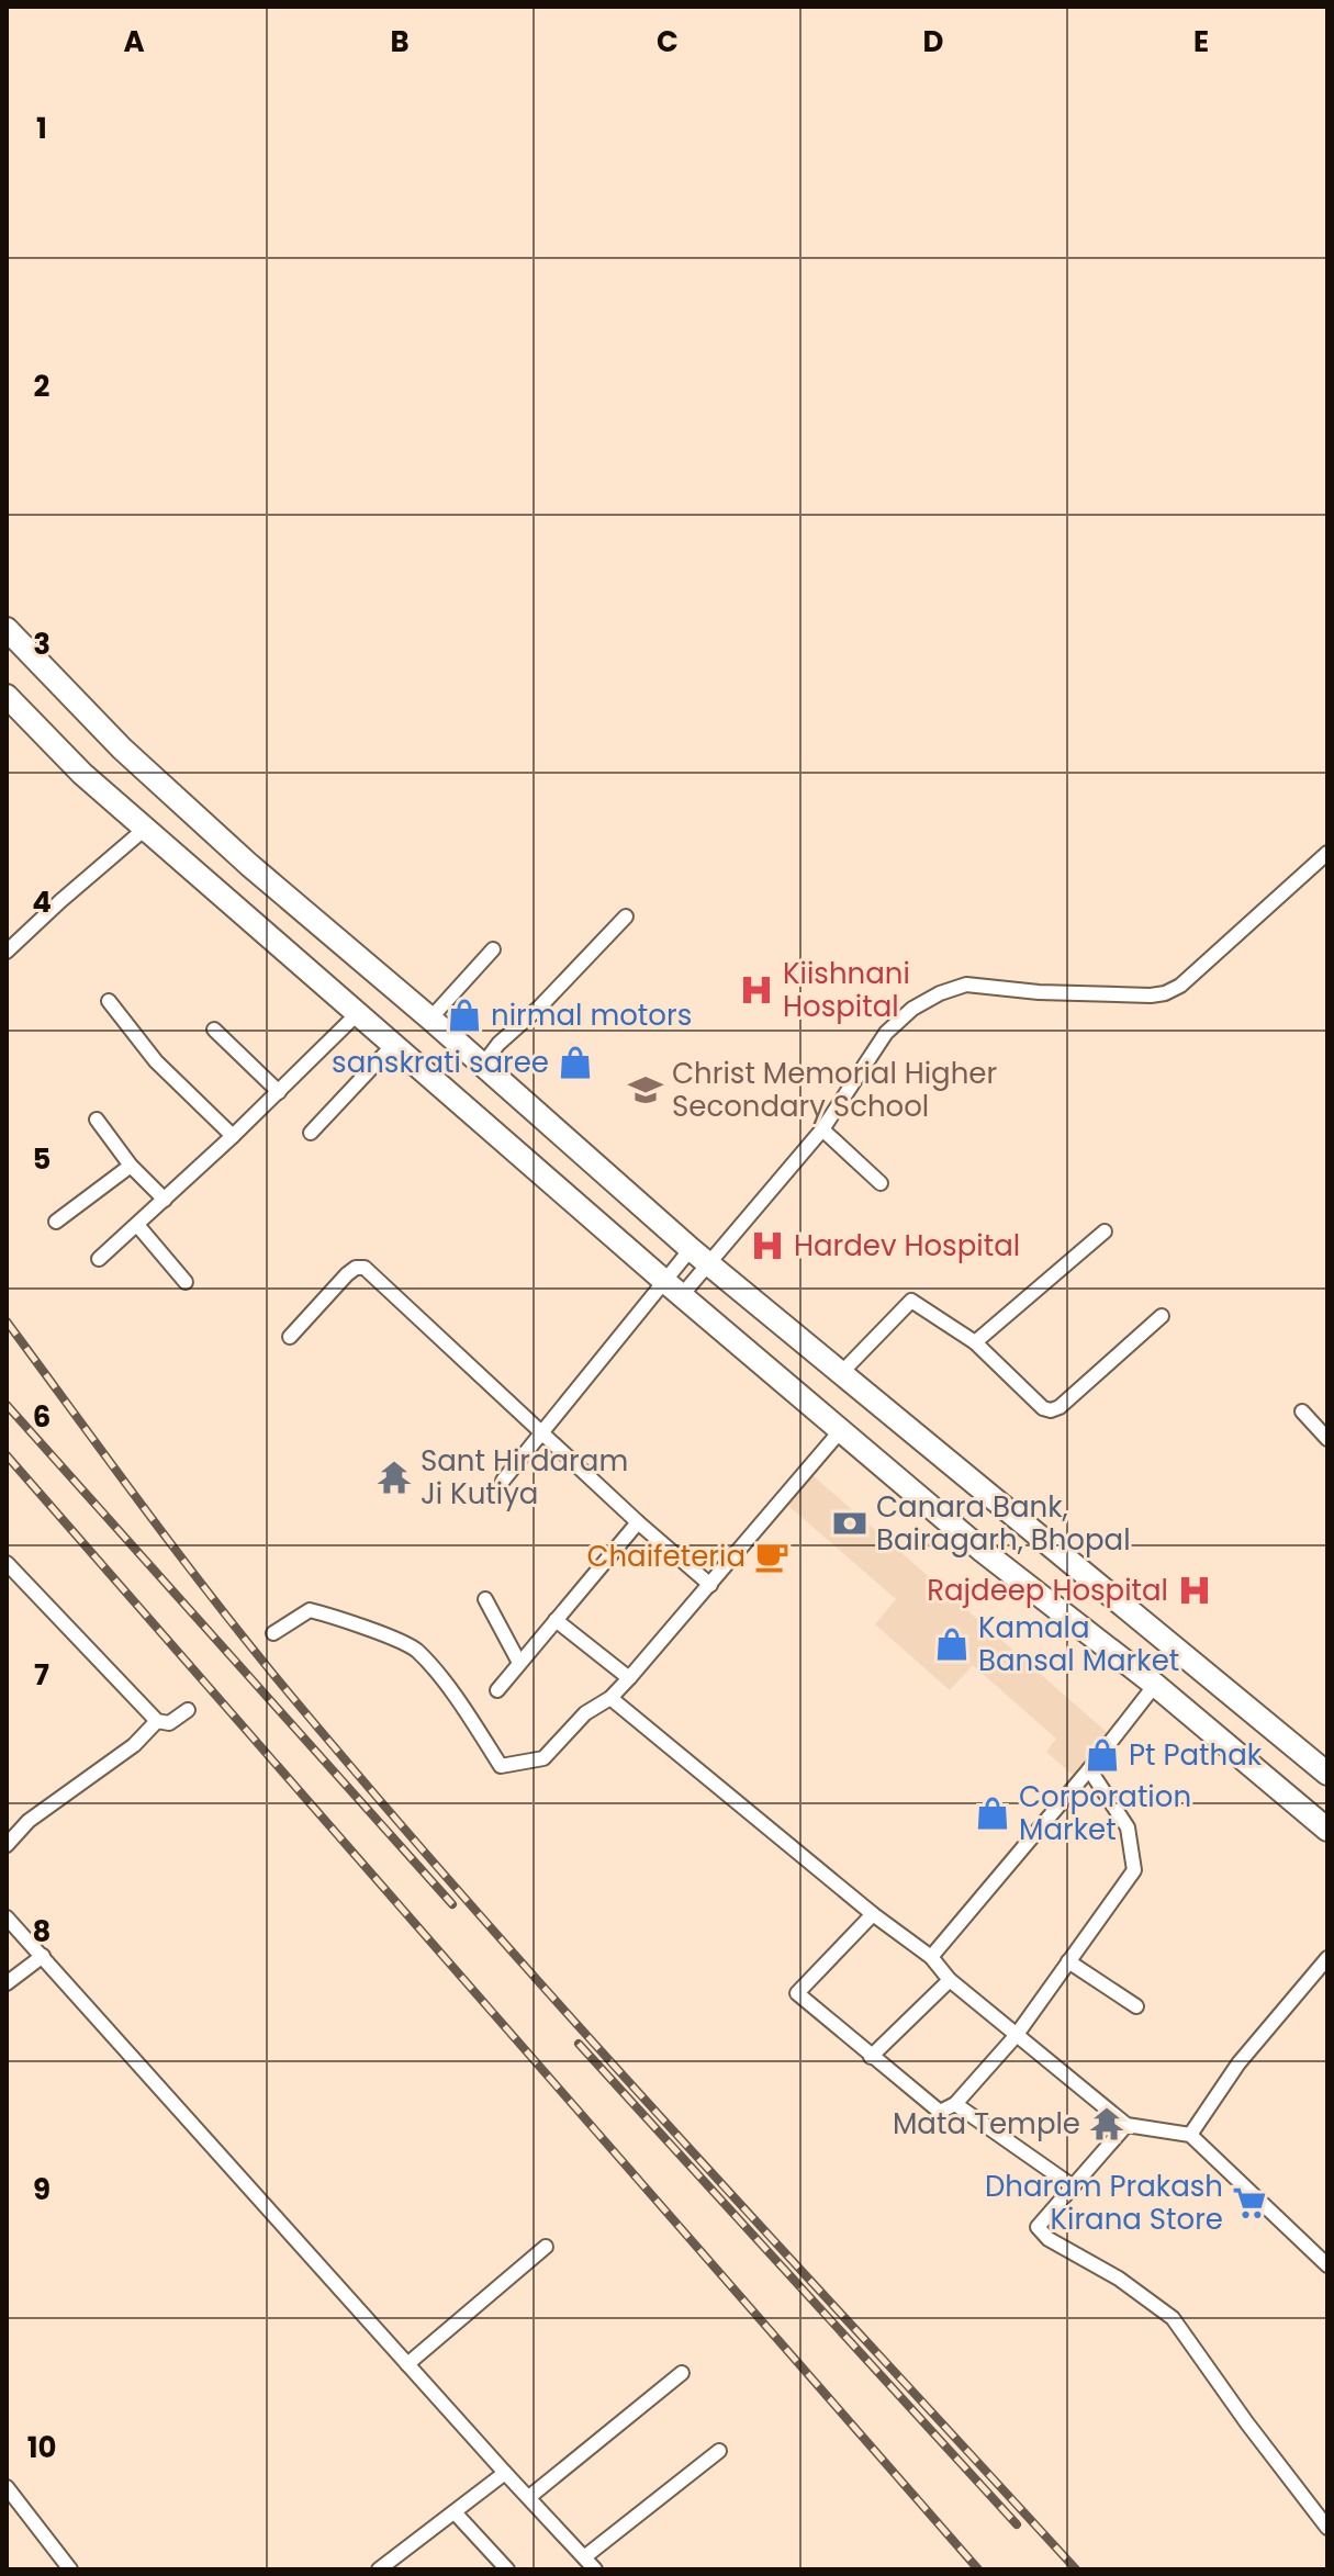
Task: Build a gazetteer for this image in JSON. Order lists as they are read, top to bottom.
{
  "places": {
    "hospital": ["Kiishnani Hospital", "Hardev Hospital", "Rajdeep Hospital"],
    "shop": [
      "nirmal motors",
      "sanskrati saree",
      "Kamala Bansal Market",
      "Pt Pathak",
      "Corporation Market"
    ],
    "school or university": ["Christ Memorial Higher Secondary School"],
    "temple": ["Sant Hirdaram Ji Kutiya", "Mata Temple"],
    "bank": ["Canara Bank, Bairagarh, Bhopal"],
    "cafe": ["Chaifeteria"],
    "supermarket": ["Dharam Prakash Kirana Store"]
  },
  "grid": {
    "columns": [
      "A",
      "B",
      "C",
      "D",
      "E"
    ],
    "rows": [
      "1",
      "2",
      "3",
      "4",
      "5",
      "6",
      "7",
      "8",
      "9",
      "10"
    ]
  }
}
